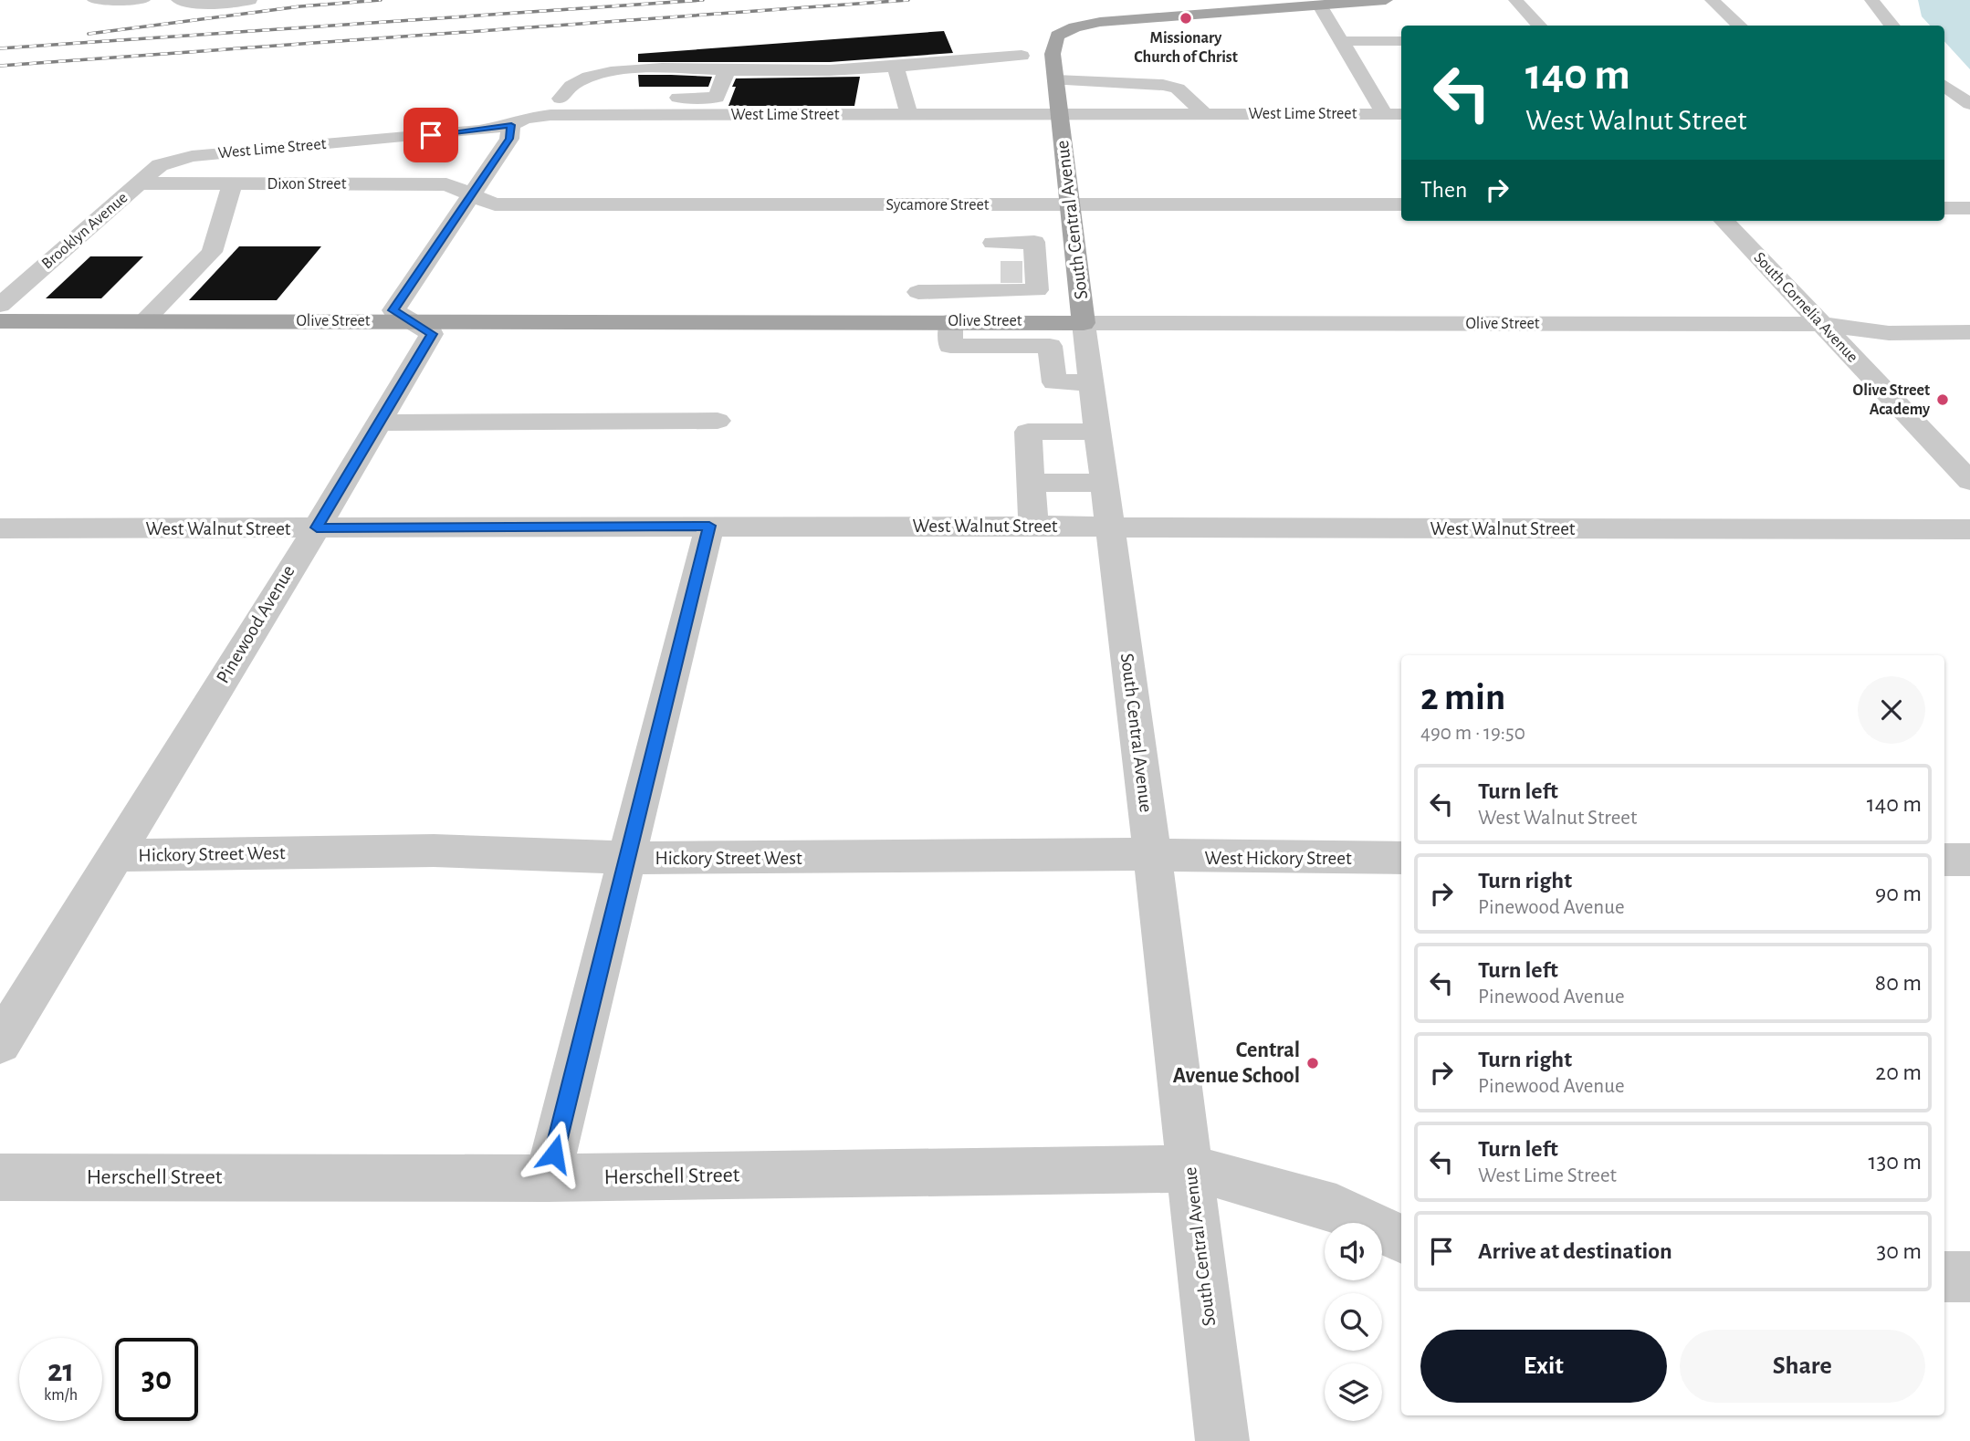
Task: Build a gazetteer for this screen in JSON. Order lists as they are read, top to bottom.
{
  "streets": {
    "main road": ["South Central Avenue", "Olive Street"],
    "street": [
      "West Lime Street",
      "Dixon Street",
      "Sycamore Street",
      "Brooklyn Avenue",
      "South Cornelia Avenue",
      "West Walnut Street",
      "Pinewood Avenue",
      "Hickory Street West",
      "West Hickory Street",
      "Herschell Street"
    ]
  },
  "crossings": [
    ["West Lime Street", "South Central Avenue"],
    ["West Lime Street", "Brooklyn Avenue"],
    ["West Lime Street", "Pinewood Avenue"],
    ["Dixon Street", "Sycamore Street"],
    ["Dixon Street", "Brooklyn Avenue"],
    ["Dixon Street", "Pinewood Avenue"],
    ["Sycamore Street", "South Central Avenue"],
    ["Sycamore Street", "Pinewood Avenue"],
    ["South Central Avenue", "Olive Street"],
    ["South Central Avenue", "West Walnut Street"],
    ["South Central Avenue", "Hickory Street West"],
    ["South Central Avenue", "West Hickory Street"],
    ["South Central Avenue", "Herschell Street"],
    ["South Cornelia Avenue", "Olive Street"],
    ["Olive Street", "Pinewood Avenue"],
    ["West Walnut Street", "Pinewood Avenue"],
    ["Pinewood Avenue", "Hickory Street West"],
    ["Hickory Street West", "West Hickory Street"]
  ],
  "places": ["Missionary Church of Christ", "Olive Street Academy", "Central Avenue School"],
  "page": {
    "turn": ["140 m", "West Walnut Street"],
    "then": "Then",
    "heading": ["2 min", "490 m · 19:50"],
    "list": [
      {
        "name": "Turn left",
        "note": "West Walnut Street",
        "value": "140 m"
      },
      {
        "name": "Turn right",
        "note": "Pinewood Avenue",
        "value": "90 m"
      },
      {
        "name": "Turn left",
        "note": "Pinewood Avenue",
        "value": "80 m"
      },
      {
        "name": "Turn right",
        "note": "Pinewood Avenue",
        "value": "20 m"
      },
      {
        "name": "Turn left",
        "note": "West Lime Street",
        "value": "130 m"
      },
      {
        "name": "Arrive at destination",
        "value": "30 m"
      }
    ],
    "buttons": ["Exit", "Share"],
    "speed": "21 km/h",
    "limit": "30"
  }
}
